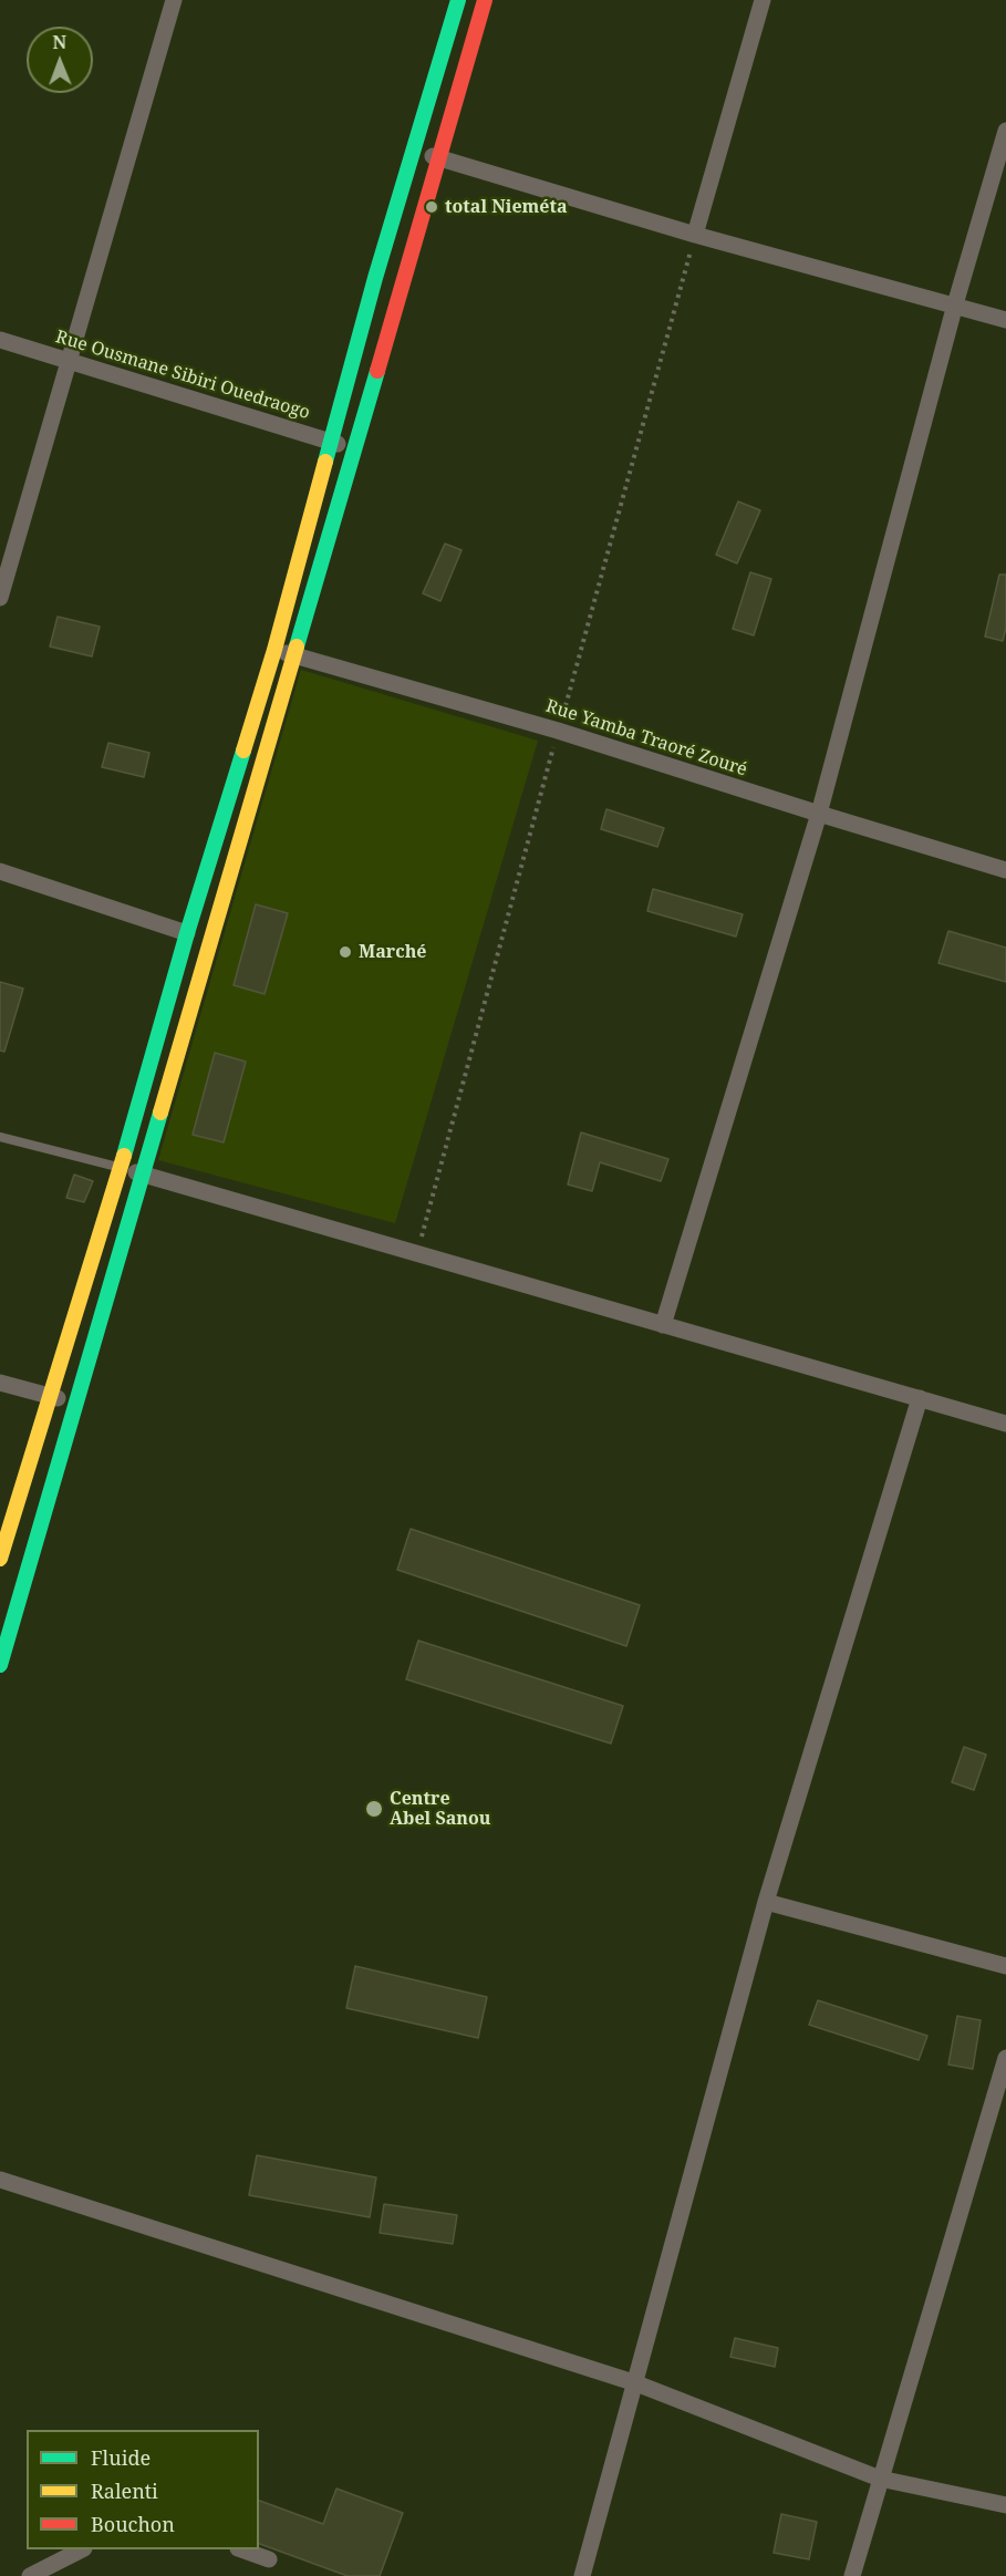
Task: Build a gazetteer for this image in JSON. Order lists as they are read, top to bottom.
{
  "streets": {
    "street": ["Rue Ousmane Sibiri Ouedraogo", "Rue Yamba Traoré Zouré"]
  },
  "places": ["total Nieméta", "Marché", "Centre Abel Sanou"],
  "legend": ["Fluide", "Ralenti", "Bouchon"],
  "north": "top"
}
